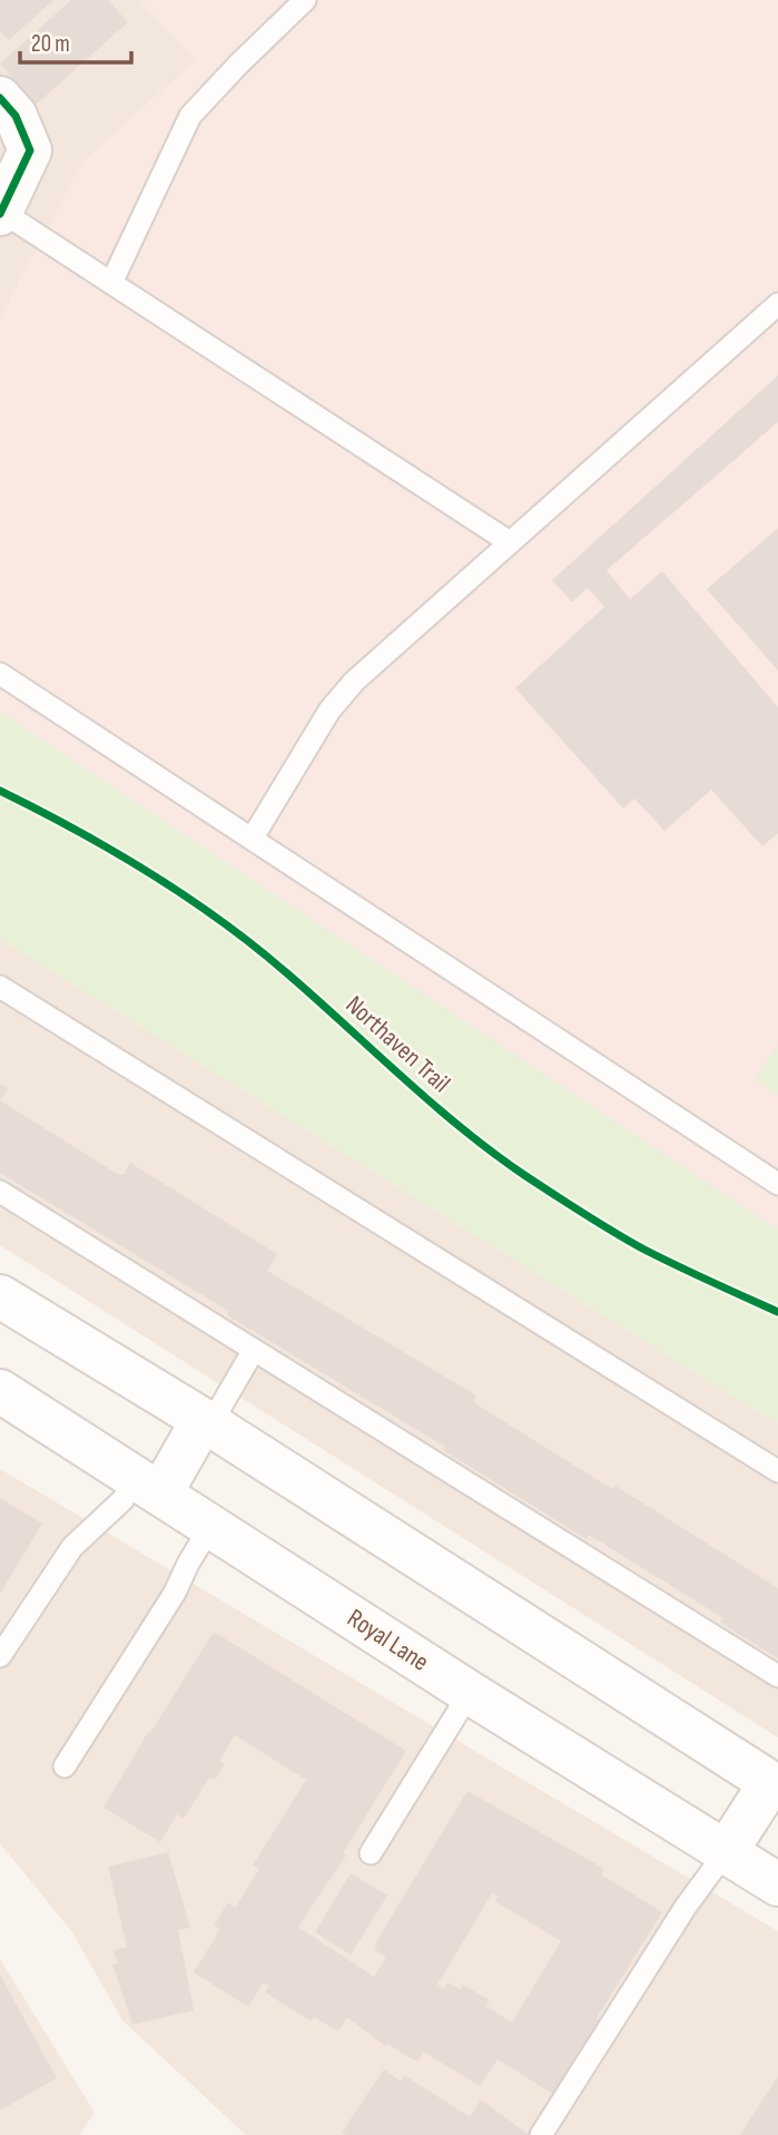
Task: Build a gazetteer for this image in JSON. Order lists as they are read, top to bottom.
{
  "streets": {
    "main road": ["Royal Lane"],
    "cycle path": ["Northaven Trail"]
  },
  "scale_bar": "20 m"
}
